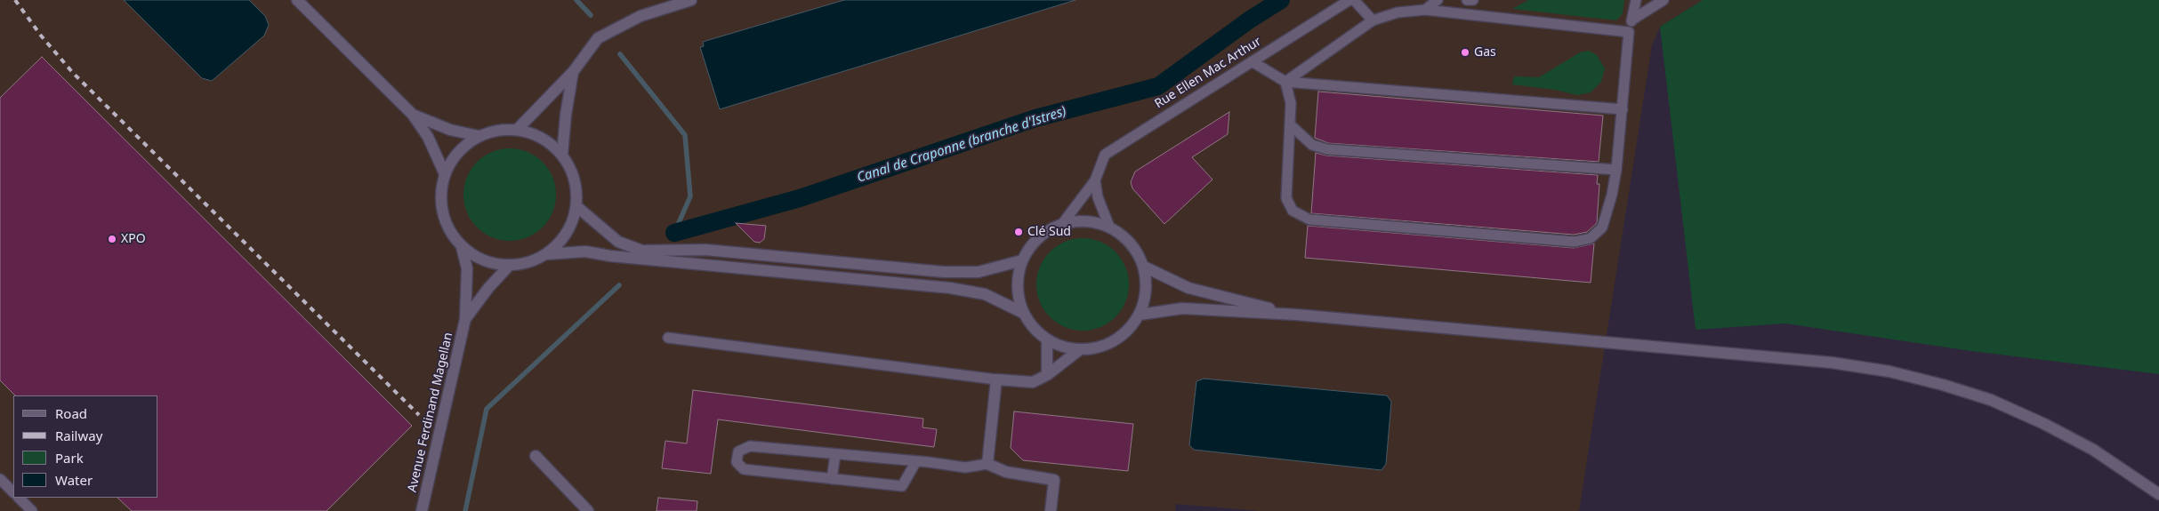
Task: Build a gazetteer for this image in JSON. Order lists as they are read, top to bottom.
{
  "streets": {
    "street": ["Avenue Ferdinand Magellan"],
    "lane": ["Rue Ellen Mac Arthur"]
  },
  "water": ["Canal de Craponne (branche d'Istres)"],
  "places": ["Gas", "Clé Sud", "XPO"],
  "legend": [
    "Road",
    "Railway",
    "Park",
    "Water"
  ]
}
